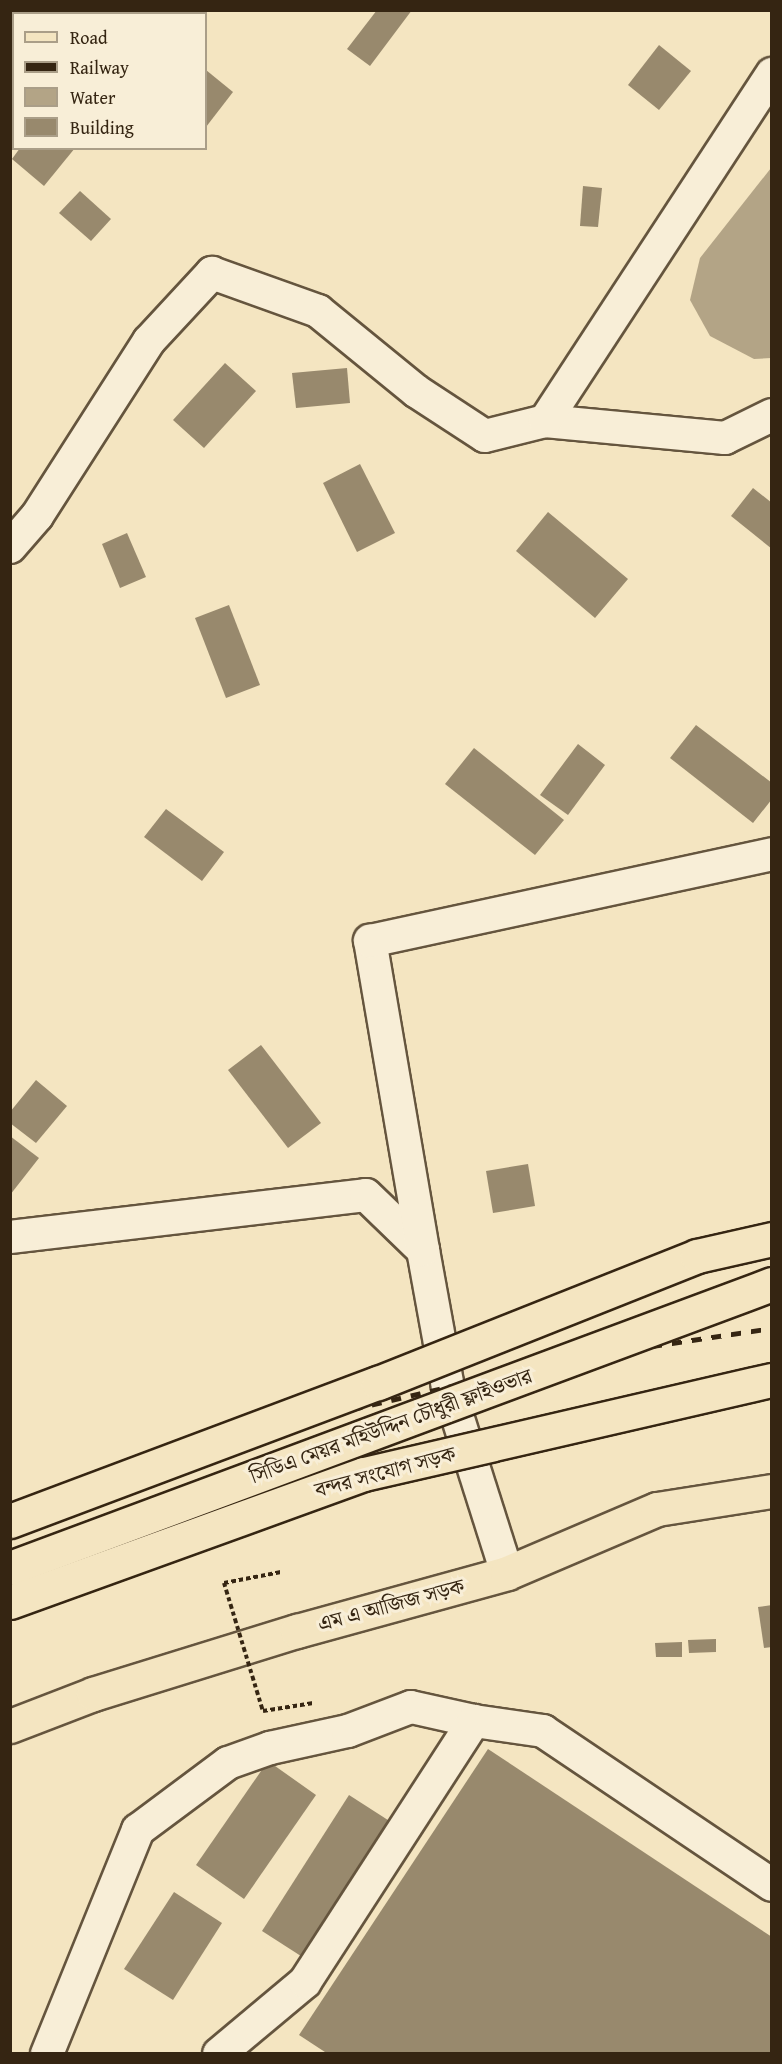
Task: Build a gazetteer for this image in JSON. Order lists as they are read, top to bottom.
{
  "streets": {
    "main road": ["সিডিএ মেয়র মহিউদ্দিন চৌধুরী ফ্লাইওভার", "বন্দর সংযোগ সড়ক", "এম এ আজিজ সড়ক"]
  },
  "legend": [
    "Road",
    "Railway",
    "Water",
    "Building"
  ]
}
